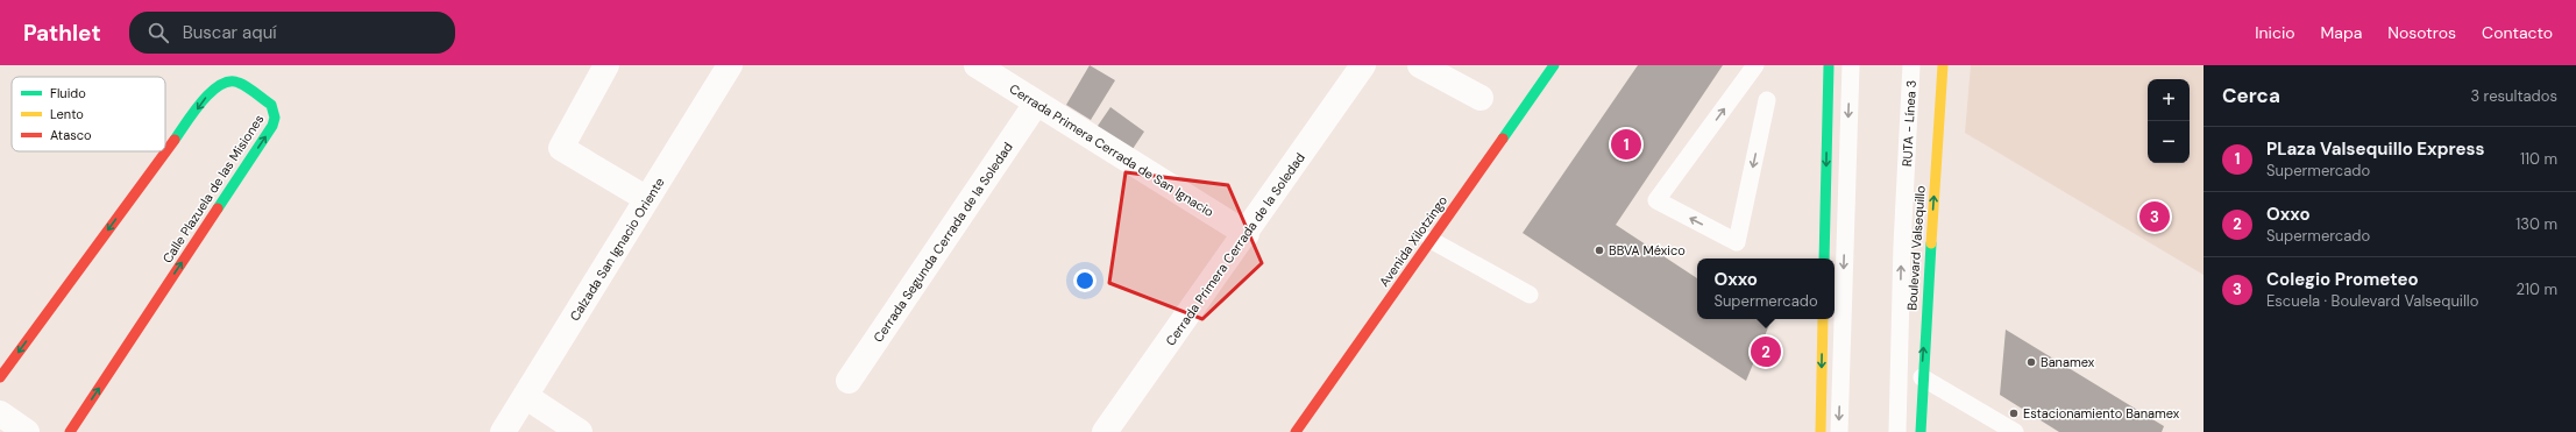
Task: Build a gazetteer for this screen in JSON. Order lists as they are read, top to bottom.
{
  "streets": {
    "street": [
      "Cerrada Primera Cerrada de San Ignacio",
      "Calle Plazuela de las Misiones",
      "Avenida Xilotzingo",
      "Cerrada Segunda Cerrada de la Soledad",
      "Boulevard Valsequillo",
      "Calzada San Ignacio Oriente",
      "Cerrada Primera Cerrada de la Soledad"
    ],
    "lane": ["RUTA - Línea 3"]
  },
  "crossings": [
    ["Cerrada Primera Cerrada de San Ignacio", "Cerrada Segunda Cerrada de la Soledad"],
    ["Cerrada Primera Cerrada de San Ignacio", "Cerrada Primera Cerrada de la Soledad"]
  ],
  "one_way": ["Boulevard Valsequillo"],
  "places": ["BBVA México", "Banamex", "Estacionamiento Banamex"],
  "legend": ["Fluido", "Lento", "Atasco"],
  "page": {
    "header": "Pathlet",
    "search": "Buscar aquí",
    "nav": [
      "Inicio",
      "Mapa",
      "Nosotros",
      "Contacto"
    ],
    "heading": ["Cerca", "3 resultados"],
    "map_buttons": ["+", "−"],
    "list": [
      {
        "mark": "1",
        "name": "PLaza Valsequillo Express",
        "note": "Supermercado",
        "value": "110 m"
      },
      {
        "mark": "2",
        "name": "Oxxo",
        "note": "Supermercado",
        "value": "130 m"
      },
      {
        "mark": "3",
        "name": "Colegio Prometeo",
        "note": "Escuela · Boulevard Valsequillo",
        "value": "210 m"
      }
    ],
    "pins": ["1", "3", "2"],
    "popup": ["Oxxo", "Supermercado"]
  }
}
